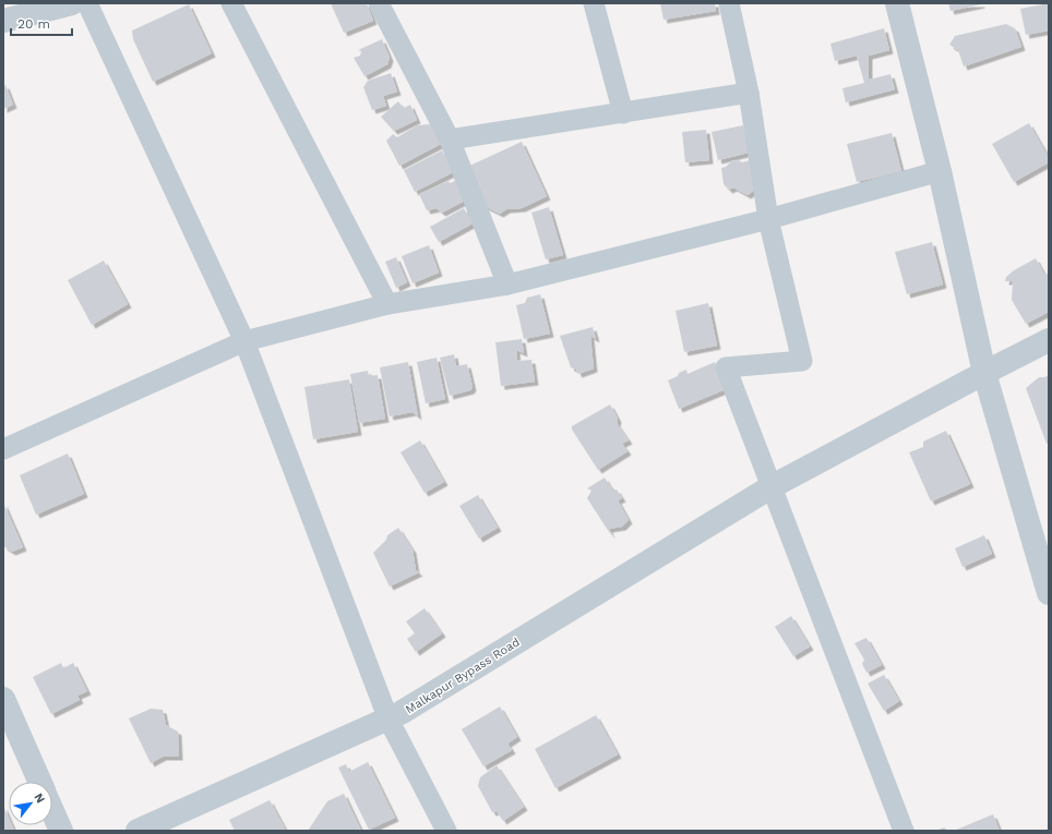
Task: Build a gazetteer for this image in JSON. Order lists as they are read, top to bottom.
{
  "streets": {
    "street": ["Malkapur Bypass Road"]
  },
  "scale_bar": "20 m",
  "north": "top right"
}
